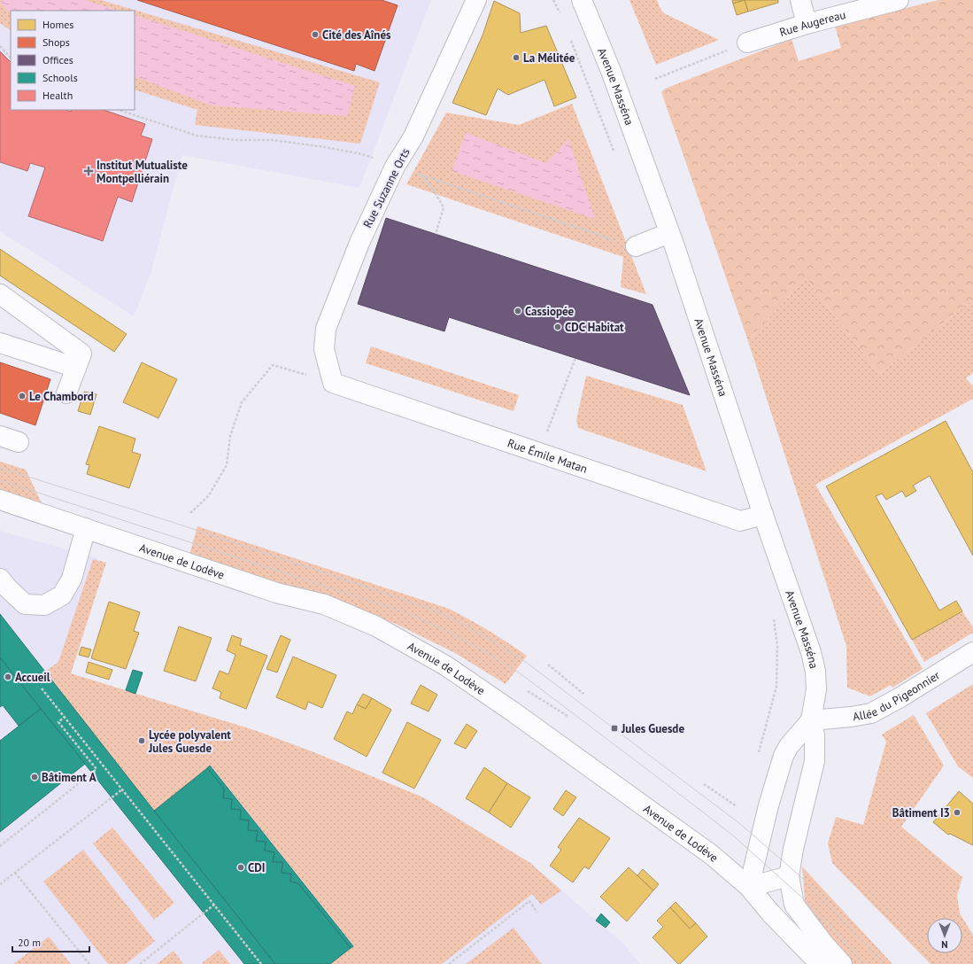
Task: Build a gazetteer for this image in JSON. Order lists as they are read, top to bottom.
{
  "streets": {
    "street": [
      "Rue Augereau",
      "Avenue Masséna",
      "Rue Suzanne Orts",
      "Rue Émile Matan",
      "Avenue de Lodève",
      "Allée du Pigeonnier"
    ]
  },
  "crossings": [
    ["Avenue Masséna", "Rue Émile Matan"],
    ["Avenue Masséna", "Allée du Pigeonnier"],
    ["Rue Suzanne Orts", "Rue Émile Matan"]
  ],
  "places": {
    "other": [
      "Cité des Aînés",
      "La Mélitée",
      "Cassiopée",
      "CDC Habitat",
      "Le Chambord",
      "Accueil",
      "Lycée polyvalent Jules Guesde",
      "Bâtiment A",
      "Bâtiment I3",
      "CDI"
    ],
    "health": ["Institut Mutualiste Montpelliérain"],
    "transit": ["Jules Guesde"]
  },
  "legend": [
    "Homes",
    "Shops",
    "Offices",
    "Schools",
    "Health"
  ],
  "scale_bar": "20 m",
  "north": "bottom"
}
